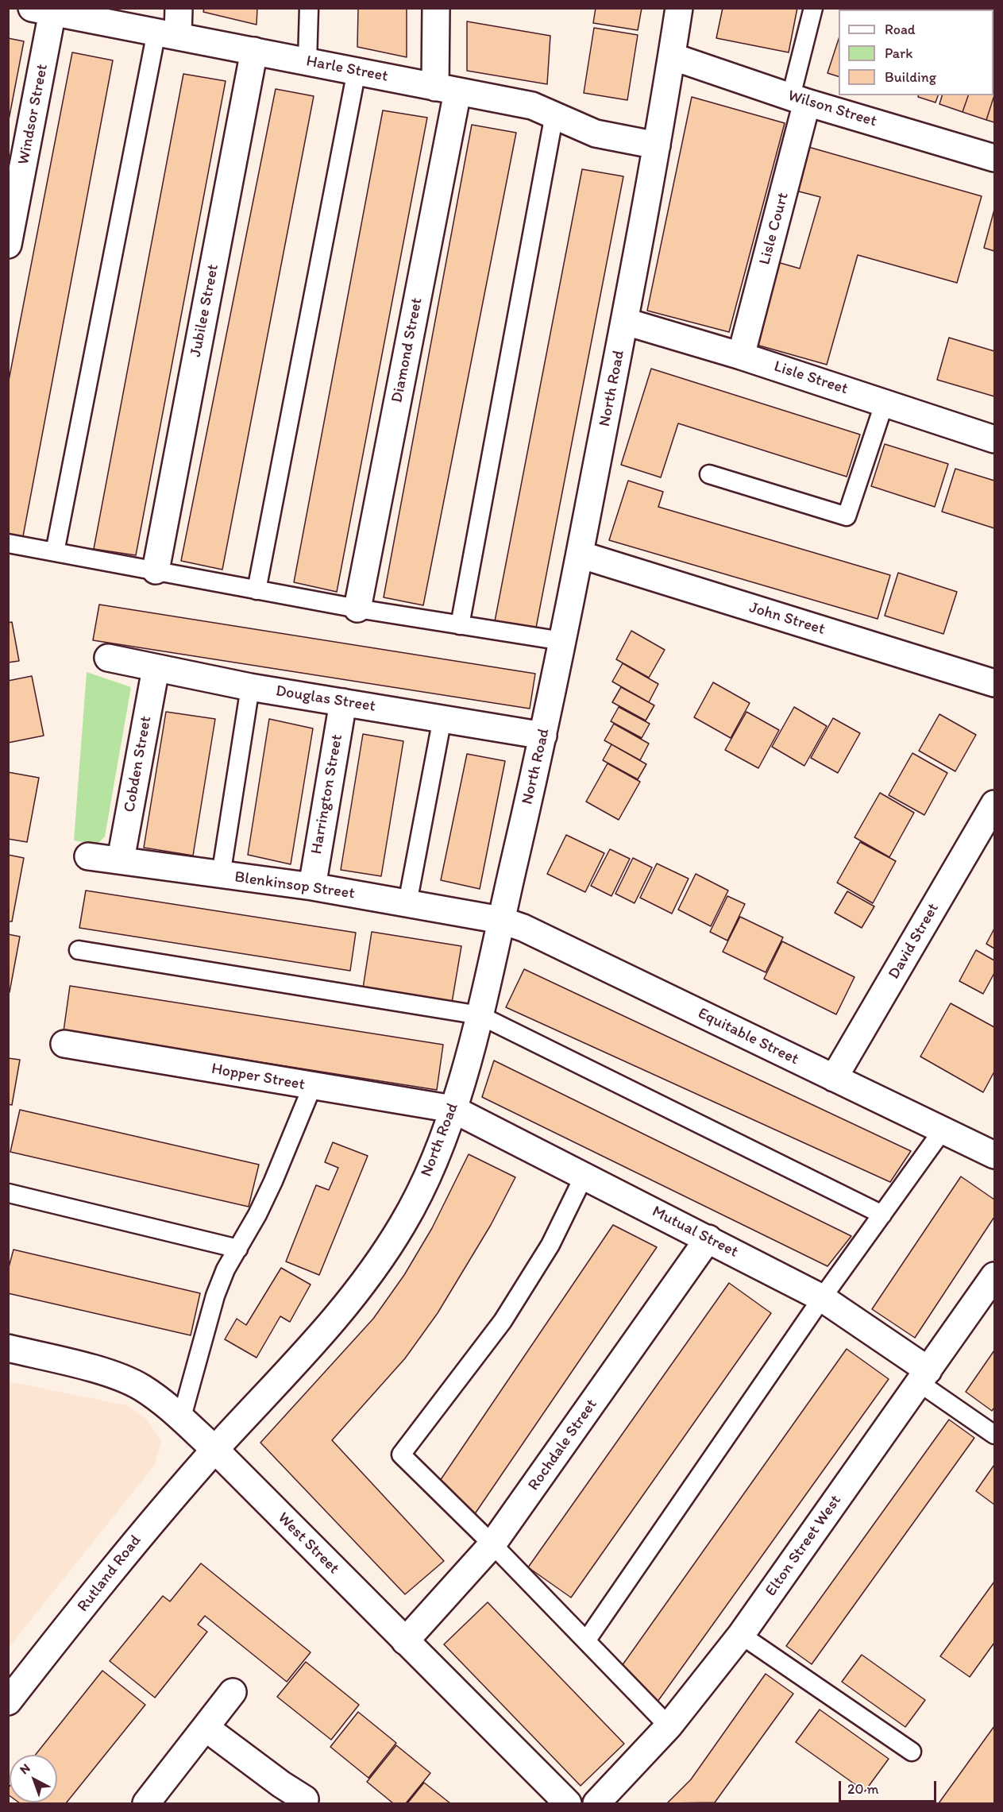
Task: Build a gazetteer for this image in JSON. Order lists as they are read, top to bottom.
{
  "streets": {
    "street": [
      "Harle Street",
      "Wilson Street",
      "Windsor Street",
      "Lisle Court",
      "Jubilee Street",
      "Diamond Street",
      "Lisle Street",
      "North Road",
      "John Street",
      "Douglas Street",
      "Cobden Street",
      "Harrington Street",
      "Blenkinsop Street",
      "David Street",
      "Equitable Street",
      "Hopper Street",
      "Mutual Street",
      "Rochdale Street",
      "West Street",
      "Elton Street West",
      "Rutland Road"
    ]
  },
  "crossings": [
    ["Harle Street", "Windsor Street"],
    ["Harle Street", "Jubilee Street"],
    ["Harle Street", "Diamond Street"],
    ["Harle Street", "North Road"],
    ["Wilson Street", "Lisle Court"],
    ["Wilson Street", "North Road"],
    ["Lisle Court", "Lisle Street"],
    ["Lisle Street", "North Road"],
    ["North Road", "John Street"],
    ["North Road", "Douglas Street"],
    ["North Road", "Blenkinsop Street"],
    ["North Road", "Equitable Street"],
    ["North Road", "Hopper Street"],
    ["North Road", "Mutual Street"],
    ["North Road", "West Street"],
    ["North Road", "Rutland Road"],
    ["Douglas Street", "Cobden Street"],
    ["Douglas Street", "Harrington Street"],
    ["Cobden Street", "Blenkinsop Street"],
    ["Harrington Street", "Blenkinsop Street"],
    ["Blenkinsop Street", "Equitable Street"],
    ["David Street", "Equitable Street"],
    ["Hopper Street", "Mutual Street"],
    ["Mutual Street", "Rochdale Street"],
    ["Mutual Street", "Elton Street West"],
    ["Rochdale Street", "West Street"],
    ["West Street", "Rutland Road"]
  ],
  "legend": ["Road", "Park", "Building"],
  "scale_bar": "20 m",
  "north": "top left"
}
